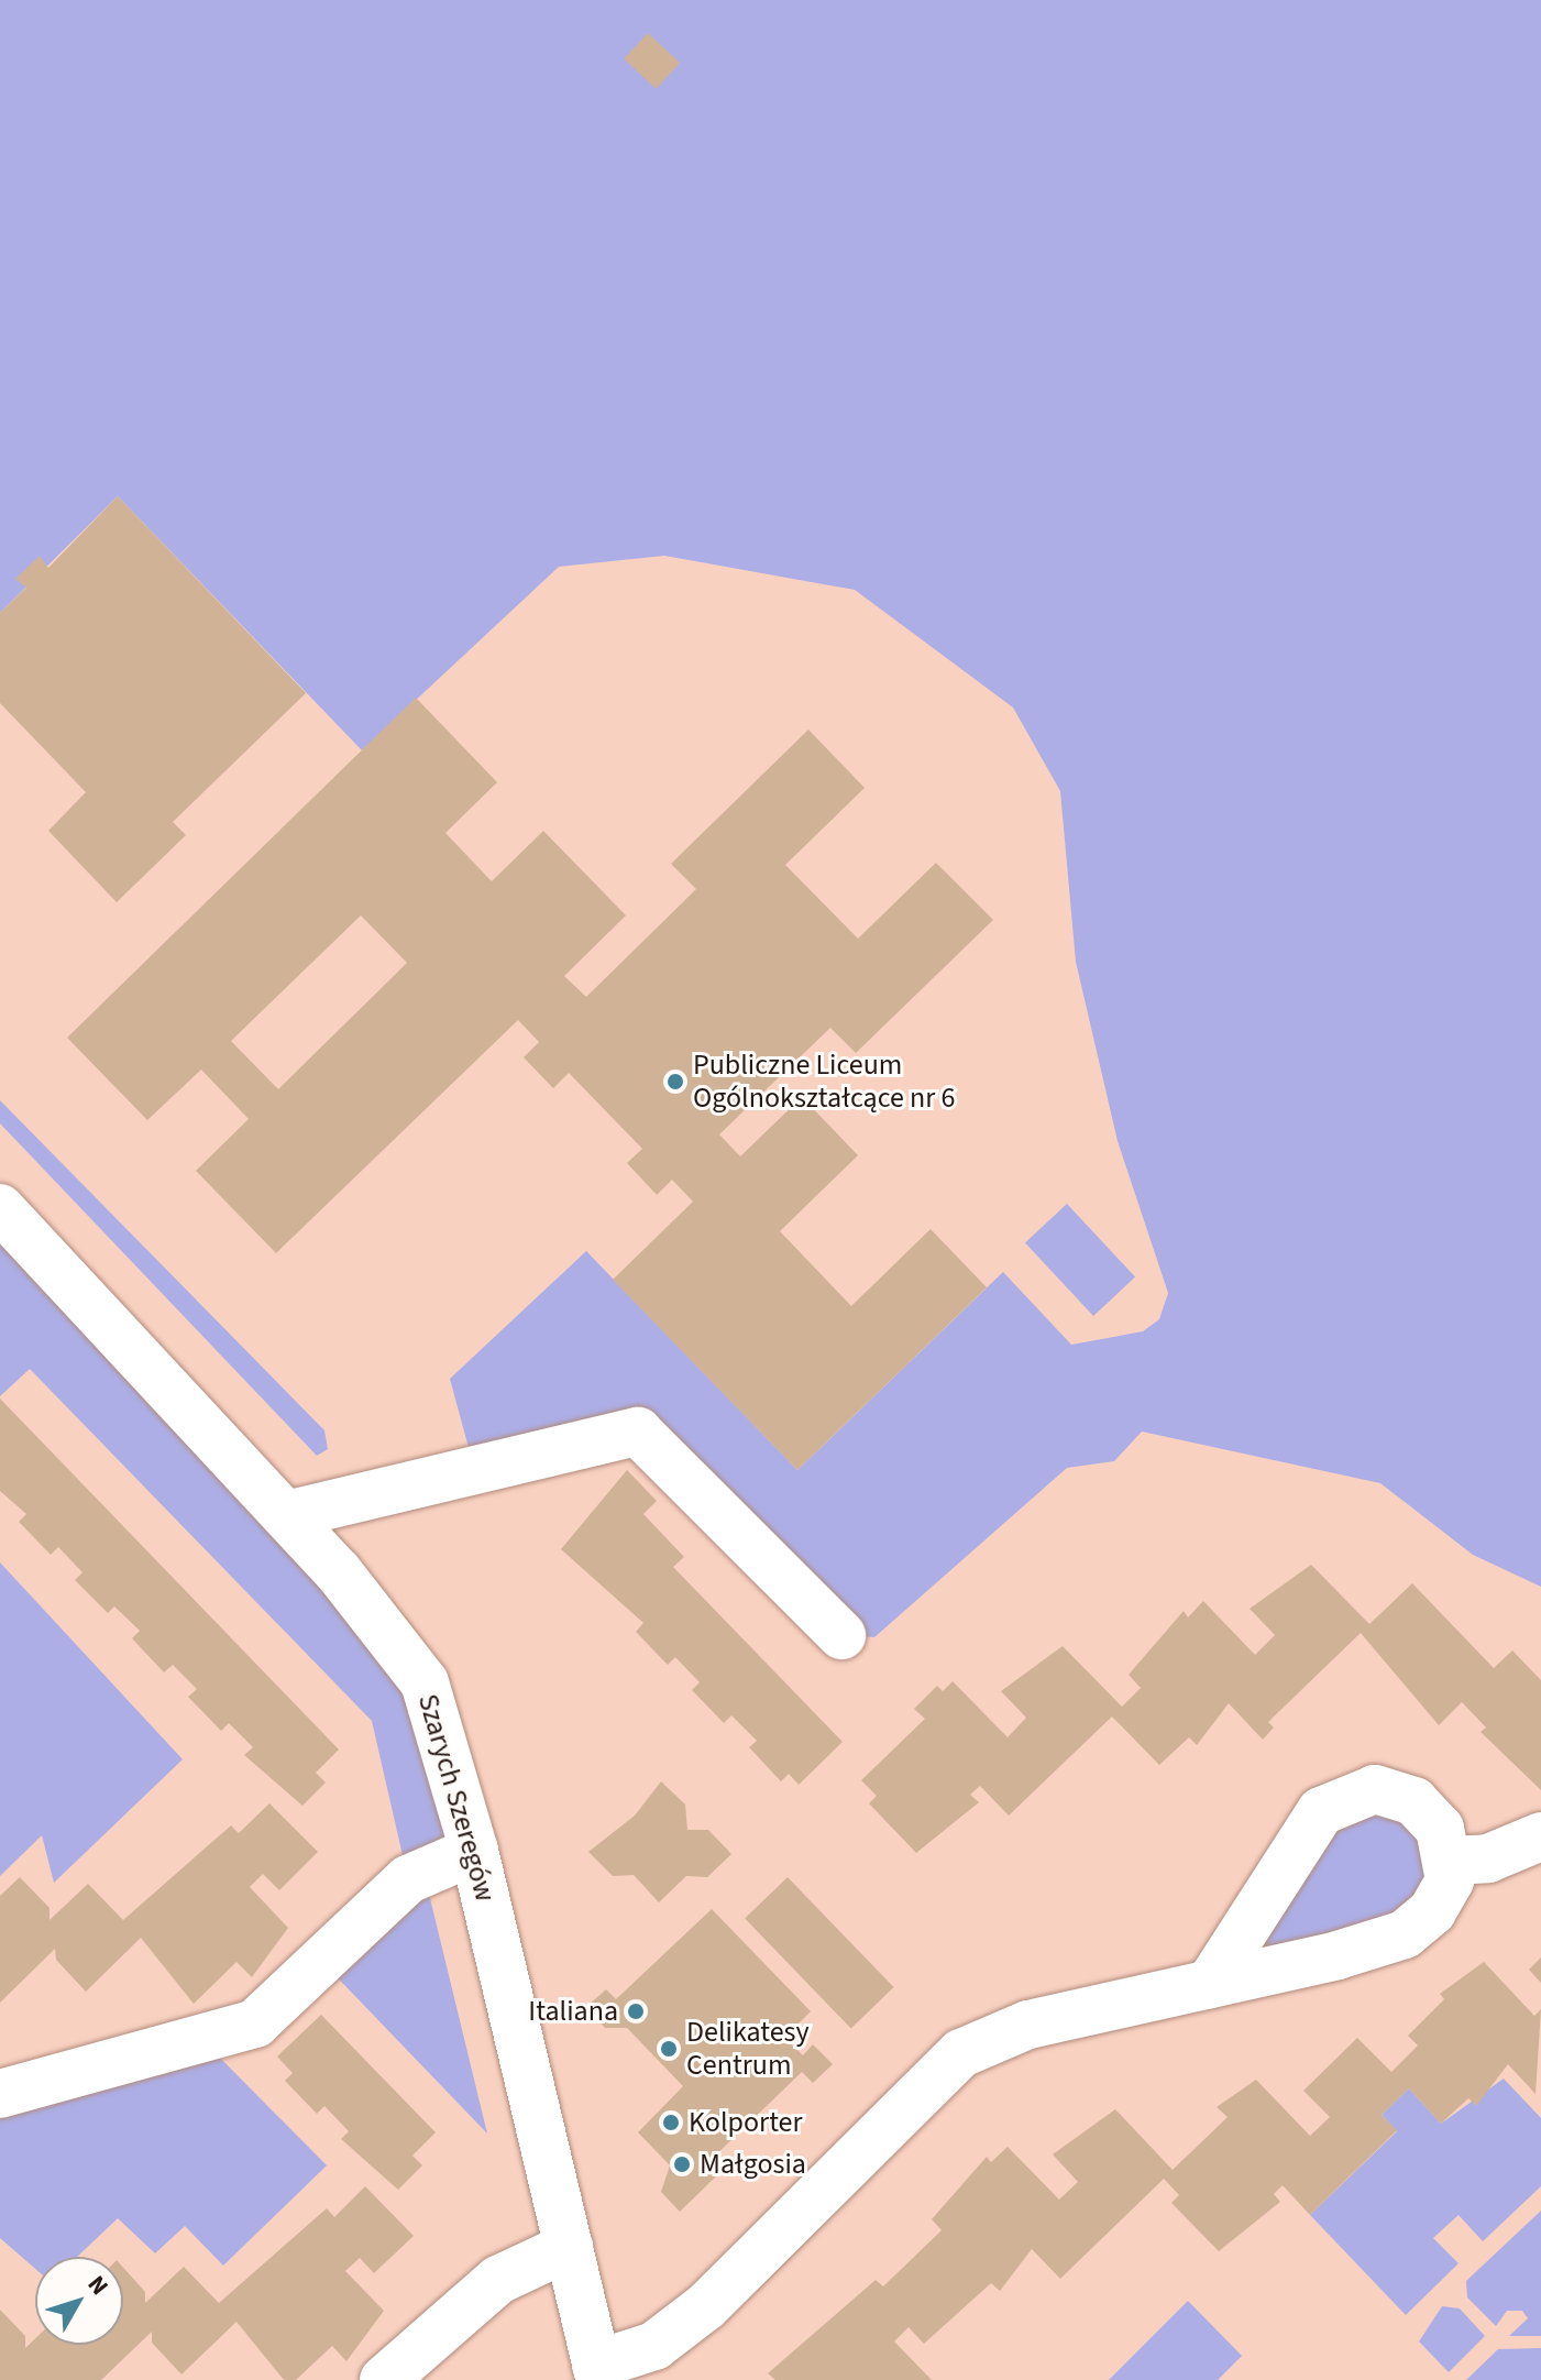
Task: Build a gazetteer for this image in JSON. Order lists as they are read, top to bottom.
{
  "streets": {
    "street": ["Szarych Szeregów"]
  },
  "places": [
    "Publiczne Liceum Ogólnokształcące nr 6",
    "Italiana",
    "Delikatesy Centrum",
    "Kolporter",
    "Małgosia"
  ],
  "north": "top right"
}
